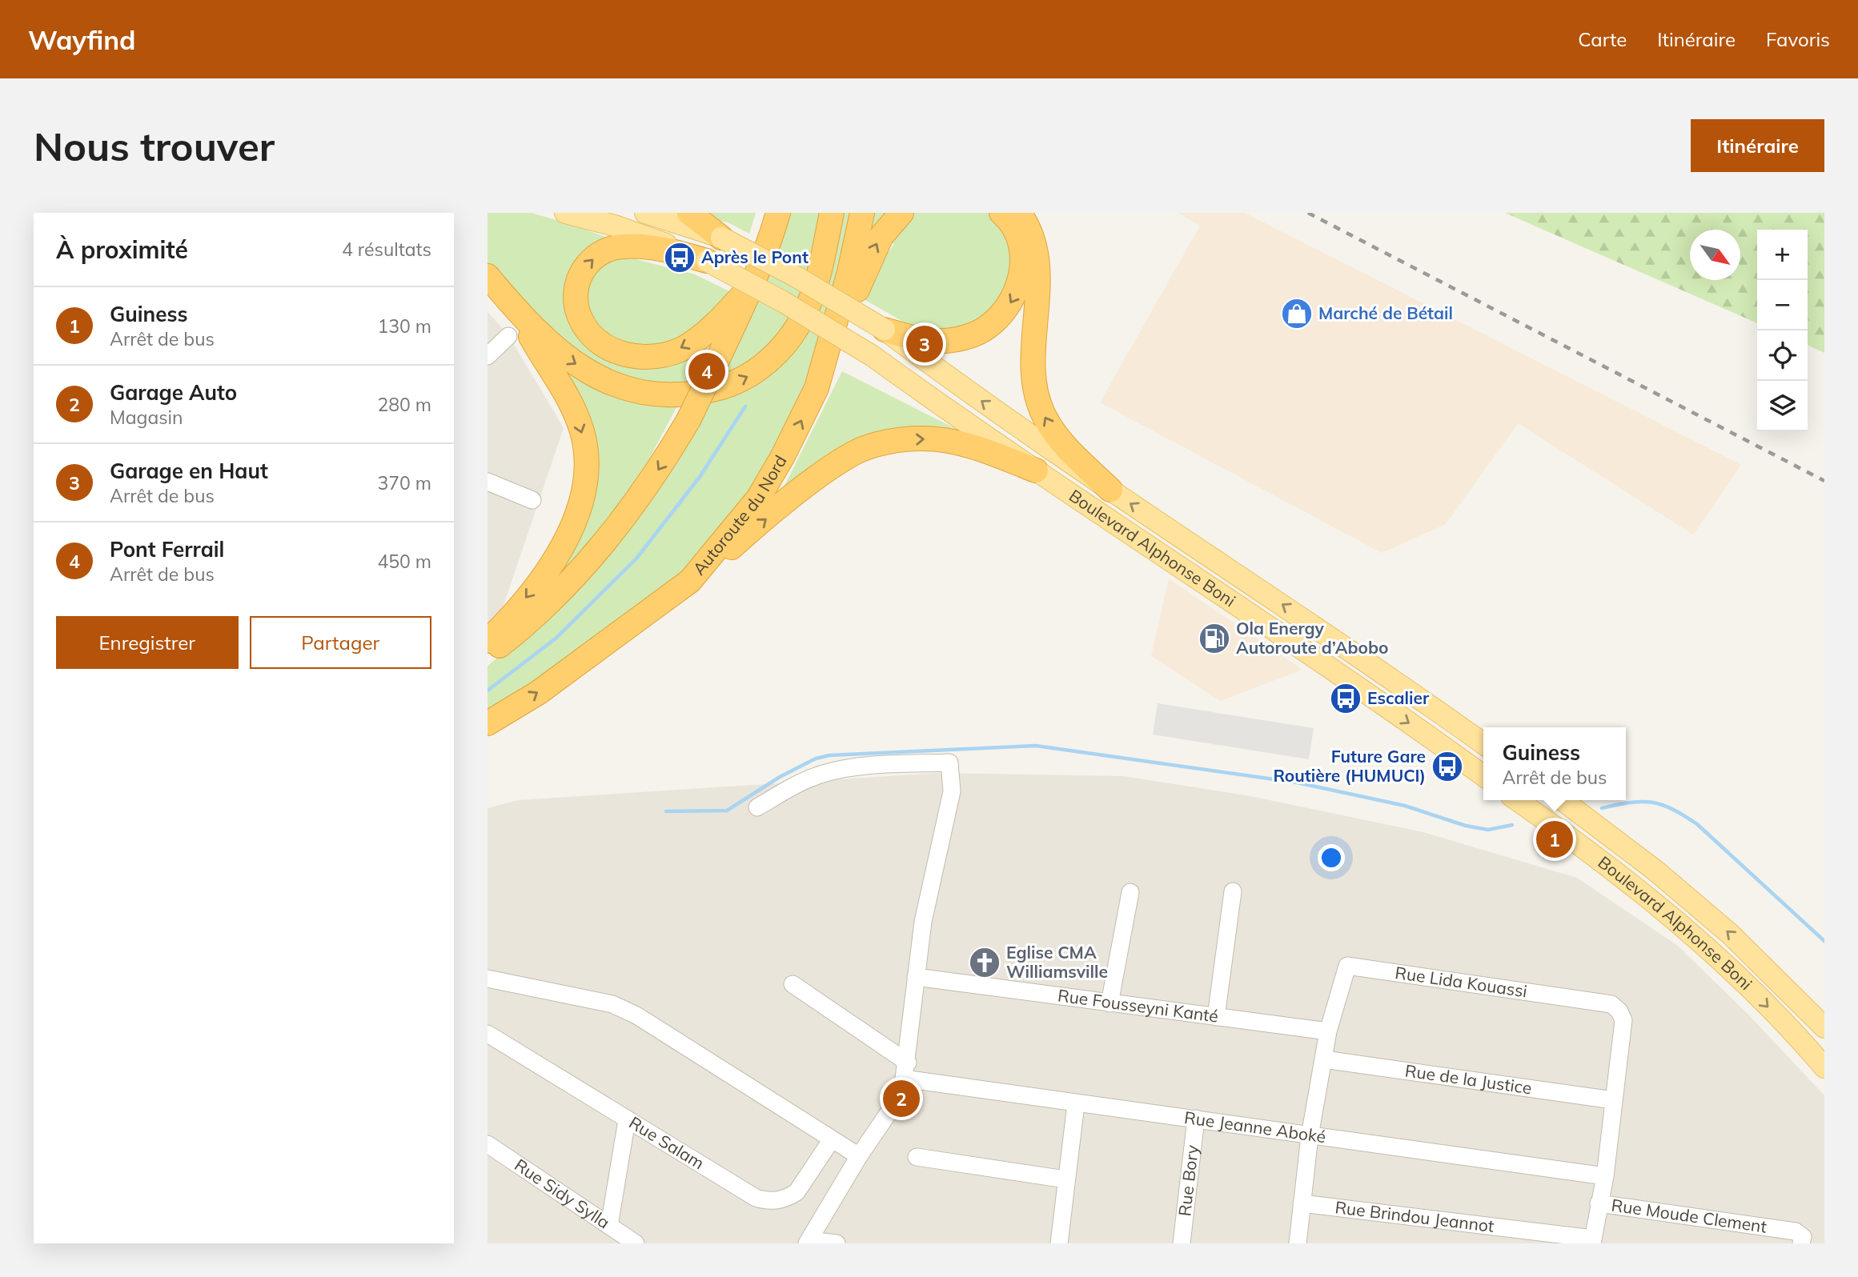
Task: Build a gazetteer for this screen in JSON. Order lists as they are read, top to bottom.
{
  "streets": {
    "highway": ["Autoroute du Nord"],
    "main road": ["Boulevard Alphonse Boni"],
    "street": [
      "Rue Lida Kouassi",
      "Rue Fousseyni Kanté",
      "Rue de la Justice",
      "Rue Jeanne Aboké",
      "Rue Salam",
      "Rue Bory",
      "Rue Sidy Sylla",
      "Rue Moude Clement",
      "Rue Brindou Jeannot"
    ]
  },
  "crossings": [
    ["Rue Lida Kouassi", "Rue Fousseyni Kanté"],
    ["Rue Lida Kouassi", "Rue de la Justice"],
    ["Rue Lida Kouassi", "Rue Jeanne Aboké"],
    ["Rue Lida Kouassi", "Rue Moude Clement"],
    ["Rue Lida Kouassi", "Rue Brindou Jeannot"],
    ["Rue Jeanne Aboké", "Rue Bory"]
  ],
  "places": {
    "bus stop": ["Après le Pont", "Escalier", "Future Gare Routière (HUMUCI)"],
    "shop": ["Marché de Bétail"],
    "fuel station": ["Ola Energy Autoroute d’Abobo"],
    "church": ["Eglise CMA Williamsville"]
  },
  "north": "bottom right",
  "page": {
    "header": "Wayfind",
    "nav": ["Carte", "Itinéraire", "Favoris"],
    "buttons": [
      "Itinéraire",
      ["Enregistrer", "Partager"]
    ],
    "title": "Nous trouver",
    "heading": ["À proximité", "4 résultats"],
    "map_buttons": ["+", "−"],
    "list": [
      {
        "mark": "1",
        "name": "Guiness",
        "note": "Arrêt de bus",
        "value": "130 m"
      },
      {
        "mark": "2",
        "name": "Garage Auto",
        "note": "Magasin",
        "value": "280 m"
      },
      {
        "mark": "3",
        "name": "Garage en Haut",
        "note": "Arrêt de bus",
        "value": "370 m"
      },
      {
        "mark": "4",
        "name": "Pont Ferrail",
        "note": "Arrêt de bus",
        "value": "450 m"
      }
    ],
    "pins": [
      "3",
      "4",
      "1",
      "2"
    ],
    "popup": ["Guiness", "Arrêt de bus"]
  }
}
